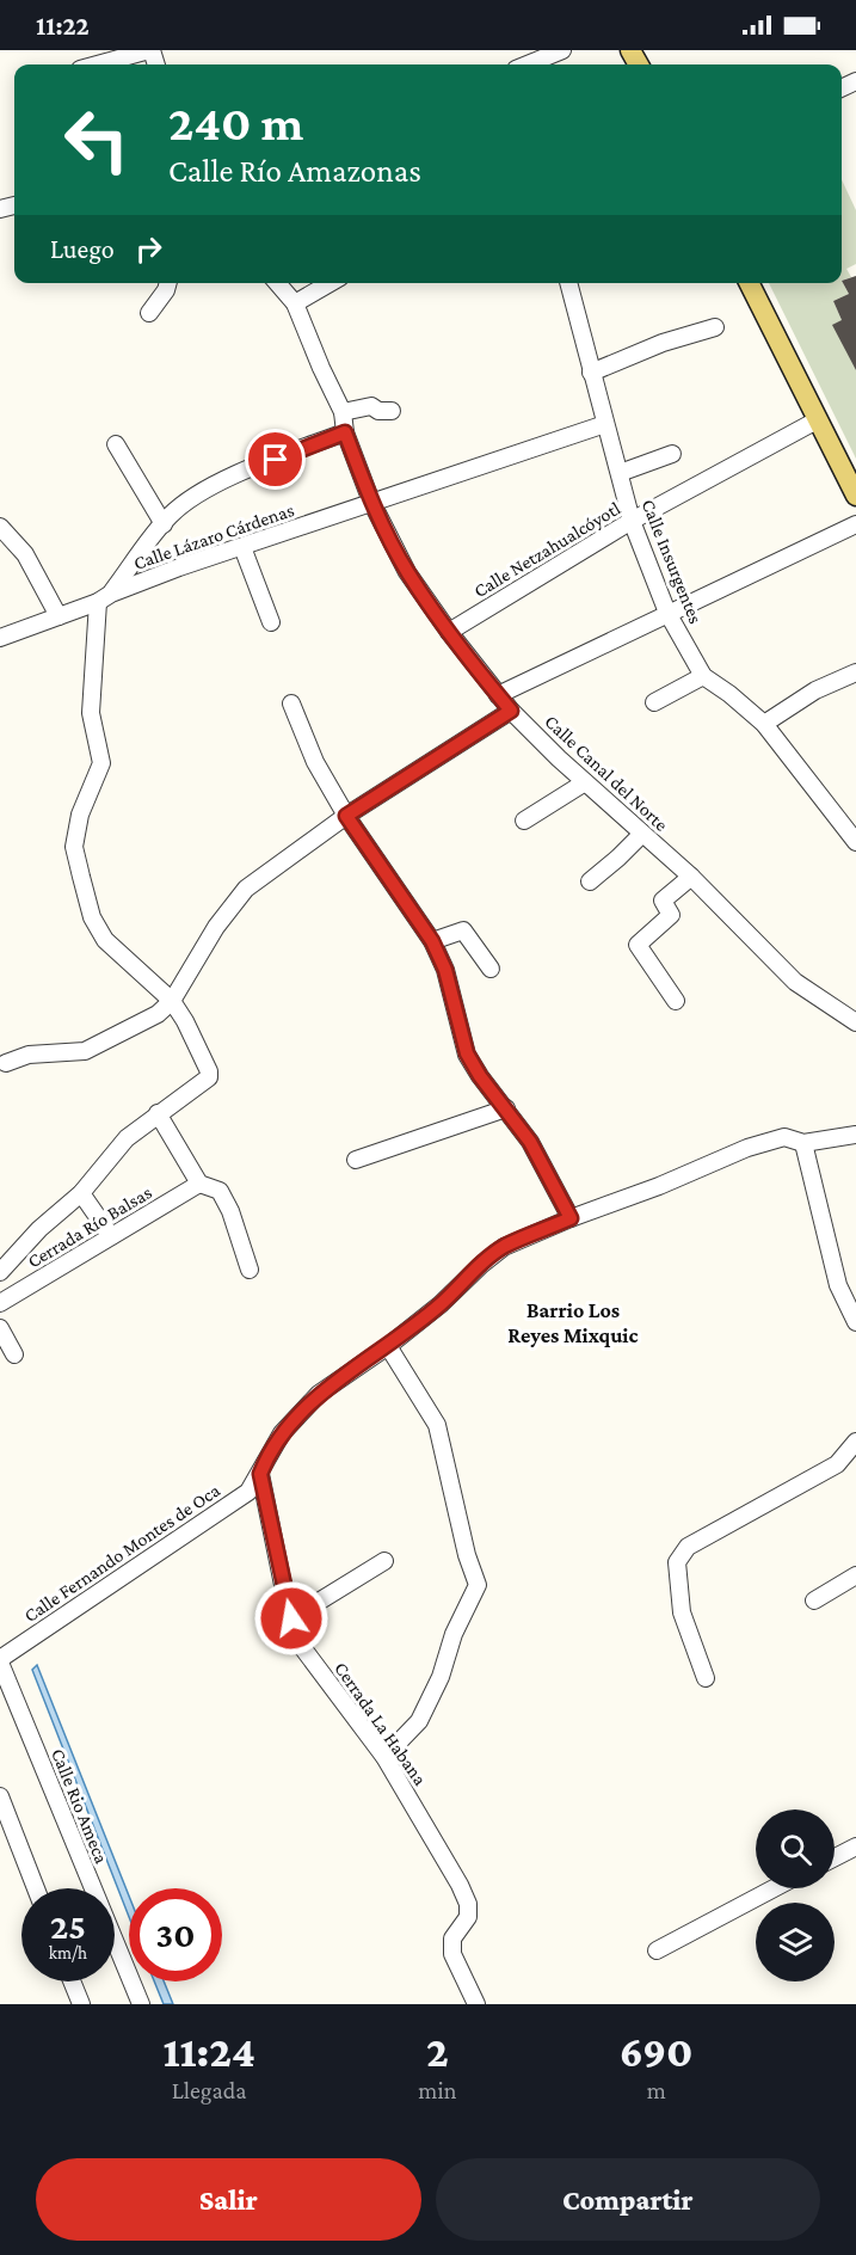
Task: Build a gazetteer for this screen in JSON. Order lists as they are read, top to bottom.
{
  "streets": {
    "street": [
      "Calle Lázaro Cárdenas",
      "Calle Netzahualcóyotl",
      "Calle Insurgentes",
      "Calle Canal del Norte",
      "Cerrada Río Balsas",
      "Calle Fernando Montes de Oca",
      "Cerrada La Habana",
      "Calle Rio Ameca"
    ]
  },
  "crossings": [
    ["Calle Lázaro Cárdenas", "Calle Insurgentes"],
    ["Calle Lázaro Cárdenas", "Calle Canal del Norte"],
    ["Calle Netzahualcóyotl", "Calle Insurgentes"],
    ["Calle Netzahualcóyotl", "Calle Canal del Norte"],
    ["Calle Fernando Montes de Oca", "Cerrada La Habana"],
    ["Calle Fernando Montes de Oca", "Calle Rio Ameca"]
  ],
  "districts": ["Barrio Los Reyes Mixquic"],
  "page": {
    "status": "11:22",
    "turn": ["240 m", "Calle Río Amazonas"],
    "then": "Luego",
    "speed": "25 km/h",
    "limit": "30",
    "eta": [
      "11:24",
      "Llegada",
      "2",
      "min",
      "690",
      "m"
    ],
    "buttons": ["Salir", "Compartir"]
  }
}
